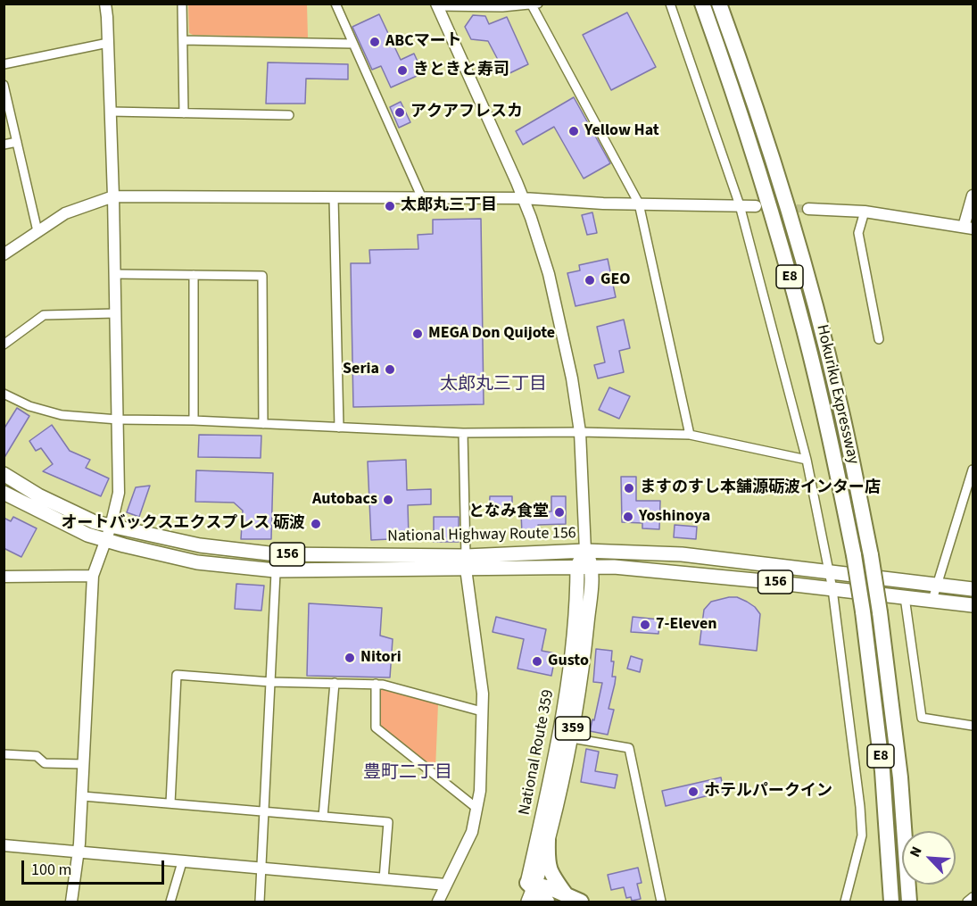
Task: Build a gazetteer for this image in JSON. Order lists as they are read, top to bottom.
{
  "streets": {
    "highway": [
      "E8",
      "Hokuriku Expressway",
      "National Highway Route 156",
      "156",
      "359",
      "National Route 359"
    ]
  },
  "crossings": [
    ["National Highway Route 156", "National Route 359"]
  ],
  "districts": ["太郎丸三丁目", "豊町二丁目"],
  "places": [
    "ABCマート",
    "きときと寿司",
    "アクアフレスカ",
    "Yellow Hat",
    "太郎丸三丁目",
    "GEO",
    "MEGA Don Quijote",
    "Seria",
    "ますのすし本舗源砺波インター店",
    "Autobacs",
    "となみ食堂",
    "Yoshinoya",
    "オートバックスエクスプレス 砺波",
    "7-Eleven",
    "Nitori",
    "Gusto",
    "ホテルパークイン"
  ],
  "scale_bar": "100 m",
  "north": "top left"
}
